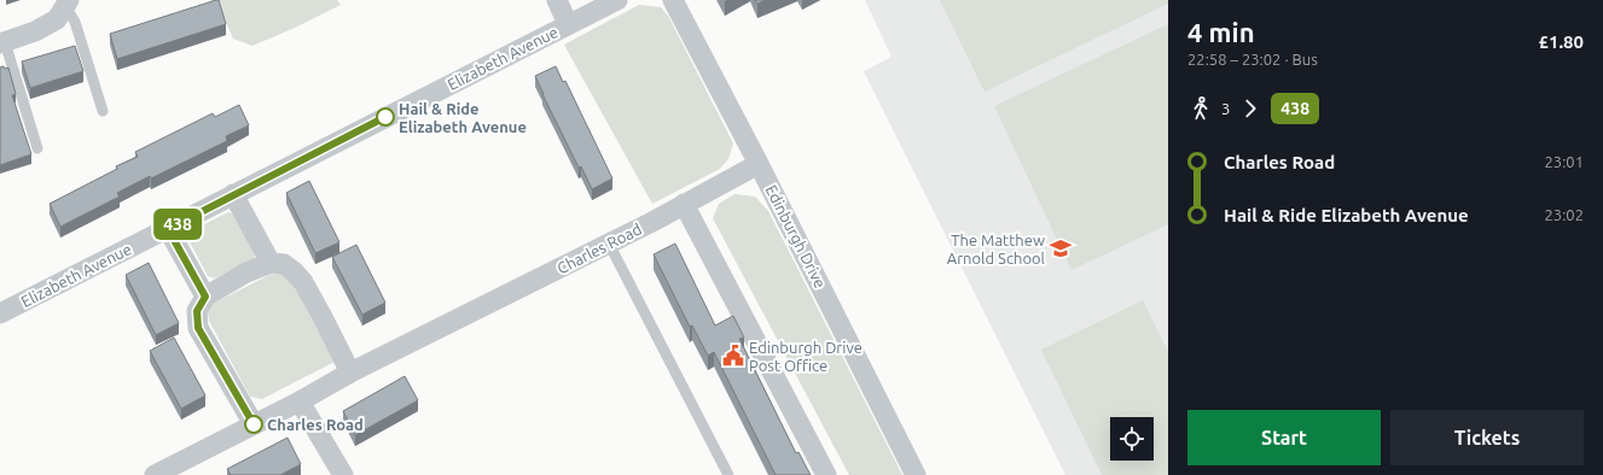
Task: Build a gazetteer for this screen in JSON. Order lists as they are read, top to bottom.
{
  "streets": {
    "street": ["Elizabeth Avenue", "Edinburgh Drive", "Charles Road"]
  },
  "crossings": [
    ["Edinburgh Drive", "Charles Road"]
  ],
  "places": {
    "other": ["Hail & Ride Elizabeth Avenue", "Charles Road"],
    "school or university": ["The Matthew Arnold School"],
    "public building": ["Edinburgh Drive Post Office"]
  },
  "lines": ["bus line 438"],
  "page": {
    "on_map": "438",
    "heading": ["4 min", "22:58 – 23:02 · Bus", "£1.80"],
    "legs": ["3", "438"],
    "list": [
      {
        "name": "Charles Road",
        "value": "23:01"
      },
      {
        "name": "Hail & Ride Elizabeth Avenue",
        "value": "23:02"
      }
    ],
    "buttons": ["Start", "Tickets"]
  }
}
